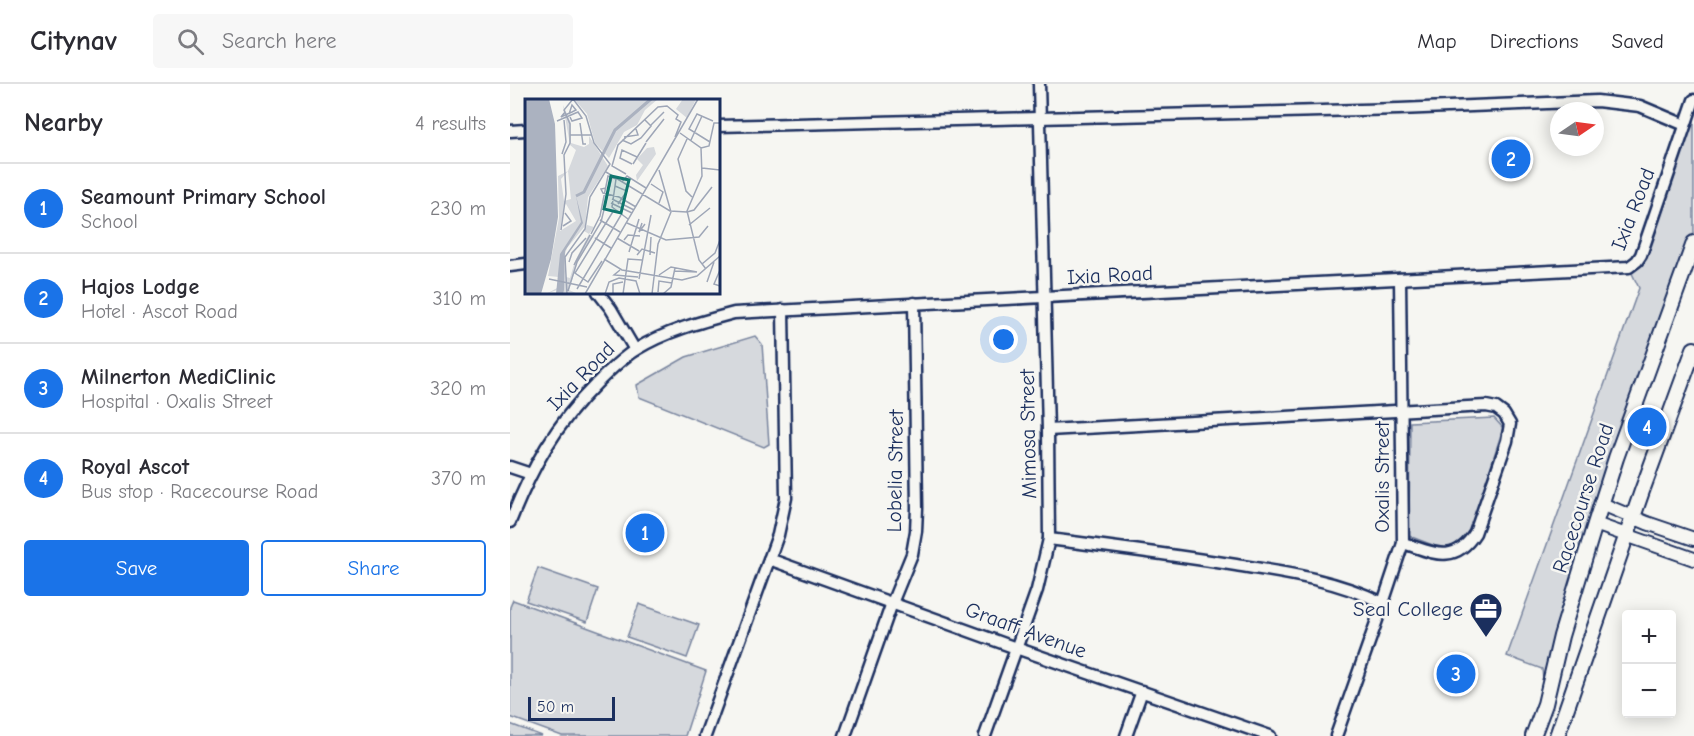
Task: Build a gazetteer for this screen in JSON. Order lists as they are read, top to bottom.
{
  "streets": {
    "main road": ["Racecourse Road"],
    "street": [
      "Ixia Road",
      "Mimosa Street",
      "Lobelia Street",
      "Oxalis Street",
      "Graaff Avenue"
    ]
  },
  "crossings": [
    ["Ixia Road", "Mimosa Street"],
    ["Ixia Road", "Lobelia Street"],
    ["Ixia Road", "Oxalis Street"],
    ["Mimosa Street", "Graaff Avenue"],
    ["Lobelia Street", "Graaff Avenue"]
  ],
  "places": {
    "office": ["Seal College"]
  },
  "scale_bar": "50 m",
  "north": "right",
  "page": {
    "header": "Citynav",
    "search": "Search here",
    "nav": ["Map", "Directions", "Saved"],
    "heading": ["Nearby", "4 results"],
    "pins": [
      "2",
      "4",
      "1",
      "3"
    ],
    "list": [
      {
        "mark": "1",
        "name": "Seamount Primary School",
        "note": "School",
        "value": "230 m"
      },
      {
        "mark": "2",
        "name": "Hajos Lodge",
        "note": "Hotel · Ascot Road",
        "value": "310 m"
      },
      {
        "mark": "3",
        "name": "Milnerton MediClinic",
        "note": "Hospital · Oxalis Street",
        "value": "320 m"
      },
      {
        "mark": "4",
        "name": "Royal Ascot",
        "note": "Bus stop · Racecourse Road",
        "value": "370 m"
      }
    ],
    "buttons": ["Save", "Share"],
    "map_buttons": ["+", "−"],
    "scale": "50 m"
  }
}
